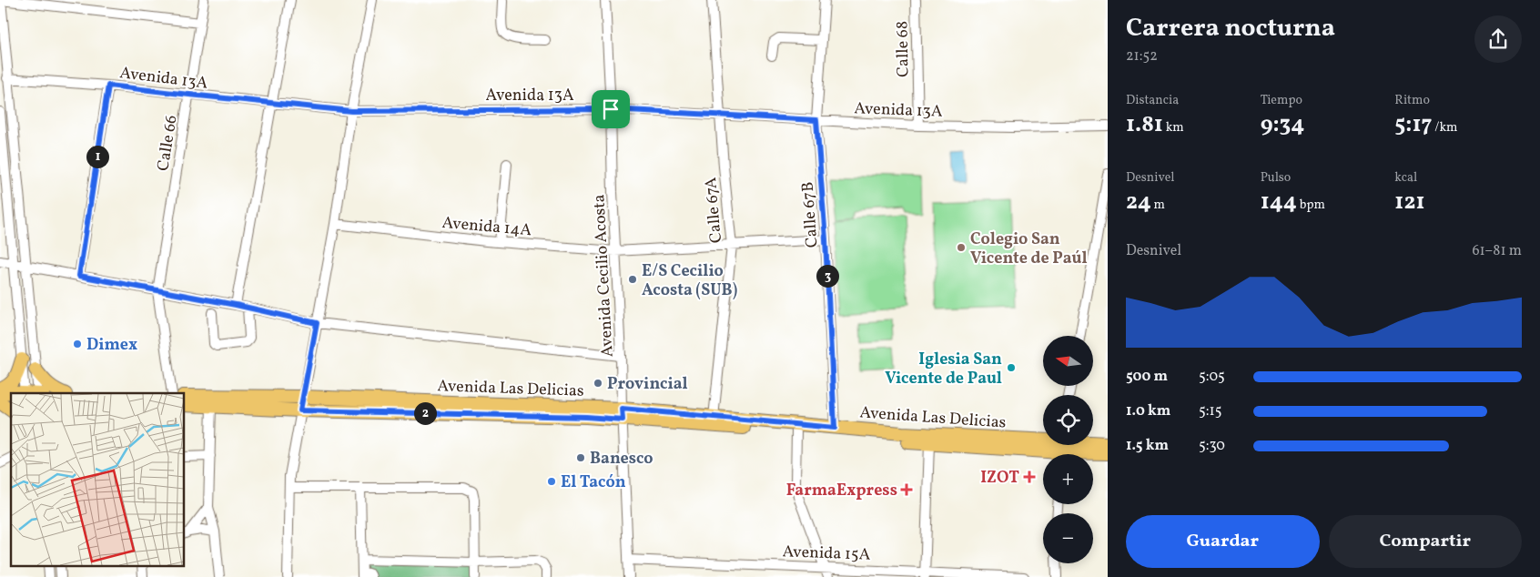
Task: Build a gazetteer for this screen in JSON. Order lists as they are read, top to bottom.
{
  "streets": {
    "main road": ["Avenida Las Delicias"],
    "street": [
      "Calle 68",
      "Avenida 13A",
      "Calle 66",
      "Calle 67A",
      "Calle 67B",
      "Avenida 14A",
      "Avenida Cecilio Acosta",
      "Avenida 15A"
    ]
  },
  "crossings": [
    ["Calle 68", "Avenida 13A"],
    ["Avenida 13A", "Calle 66"],
    ["Avenida 13A", "Calle 67A"],
    ["Avenida 13A", "Calle 67B"],
    ["Avenida 13A", "Avenida Cecilio Acosta"],
    ["Calle 67A", "Avenida 14A"],
    ["Calle 67A", "Avenida Las Delicias"],
    ["Calle 67B", "Avenida 14A"],
    ["Calle 67B", "Avenida Las Delicias"],
    ["Avenida 14A", "Avenida Cecilio Acosta"],
    ["Avenida Cecilio Acosta", "Avenida Las Delicias"],
    ["Avenida Cecilio Acosta", "Avenida 15A"]
  ],
  "places": {
    "other": [
      "Colegio San Vicente de Paúl",
      "E/S Cecilio Acosta (SUB)",
      "Dimex",
      "Iglesia San Vicente de Paul",
      "Provincial",
      "Banesco",
      "El Tacón"
    ],
    "health": ["IZOT", "FarmaExpress"]
  },
  "north": "left",
  "page": {
    "heading": ["Carrera nocturna", "21:52"],
    "stats": [
      ["Distancia", "1.81 km"],
      ["Tiempo", "9:34"],
      ["Ritmo", "5:17 /km"],
      ["Desnivel", "24 m"],
      ["Pulso", "144 bpm"],
      ["kcal", "121"]
    ],
    "pins": ["1", "3", "2"],
    "chart": ["Desnivel", "61–81 m"],
    "map_buttons": ["+", "−"],
    "list": [
      {
        "name": "500 m",
        "note": "5:05"
      },
      {
        "name": "1.0 km",
        "note": "5:15"
      },
      {
        "name": "1.5 km",
        "note": "5:30"
      }
    ],
    "buttons": ["Guardar", "Compartir"]
  }
}
